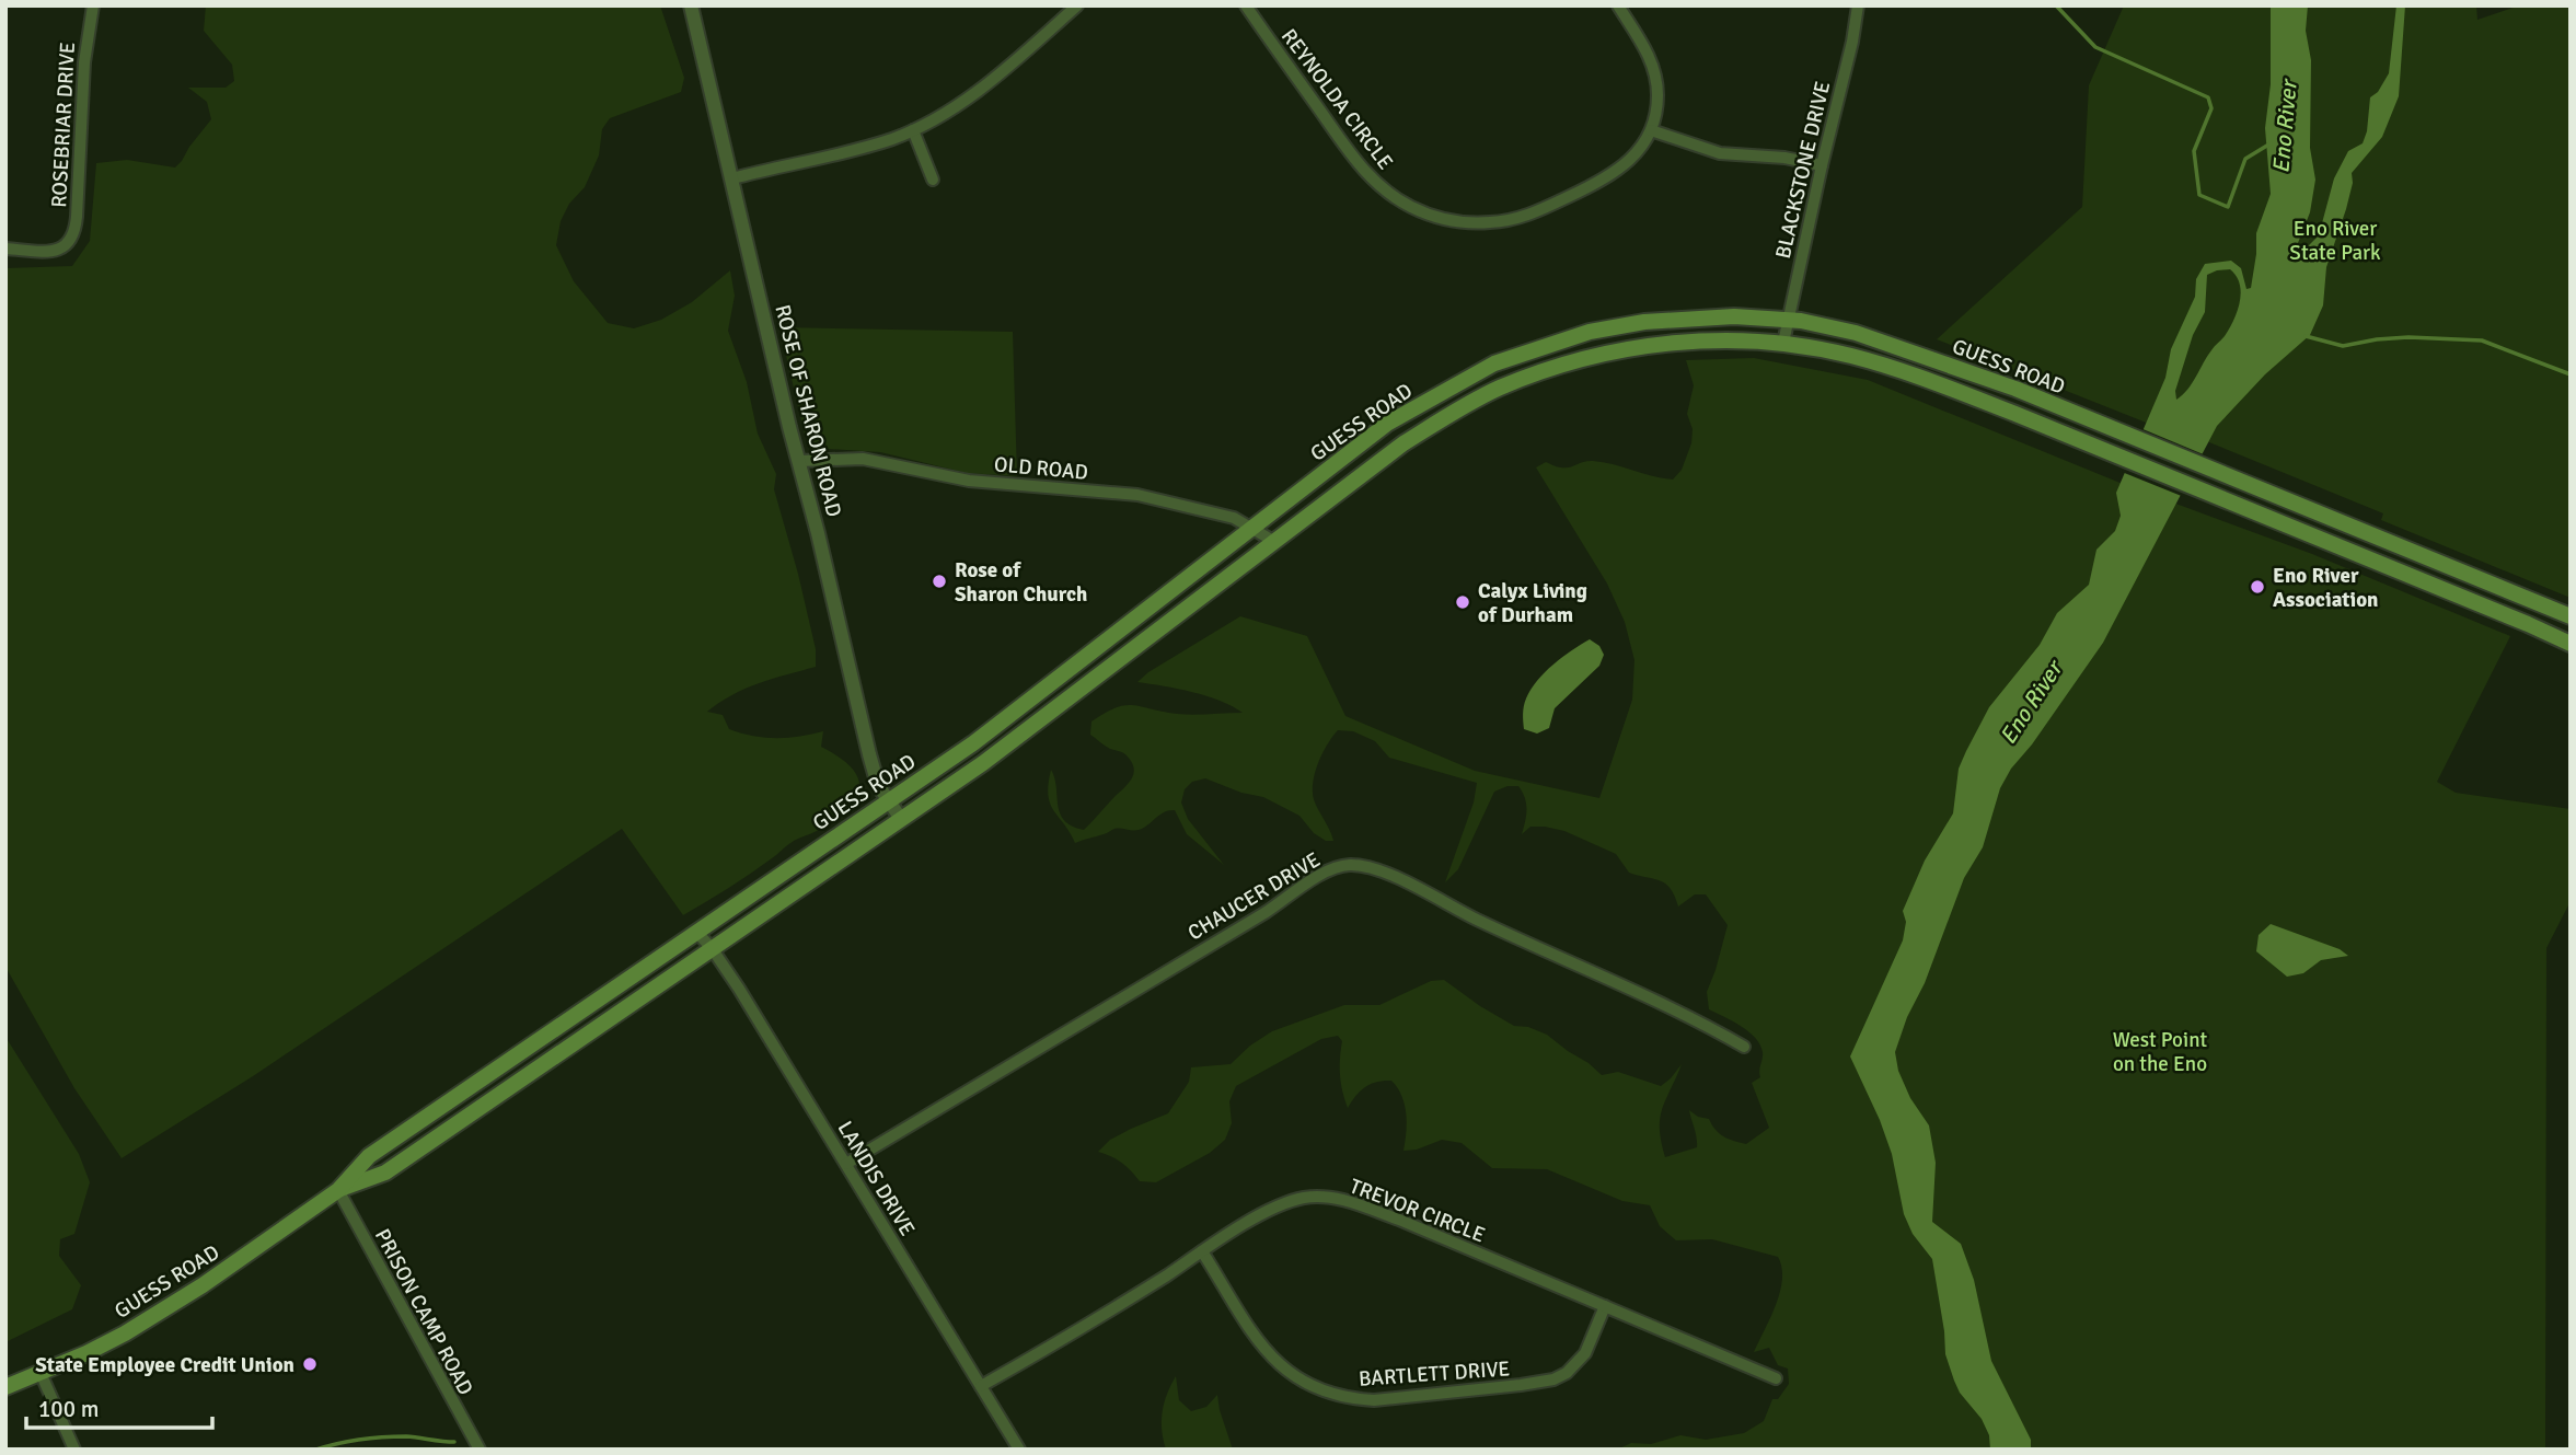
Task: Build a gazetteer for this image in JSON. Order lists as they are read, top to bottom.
{
  "streets": {
    "main road": ["GUESS ROAD"],
    "street": [
      "REYNOLDA CIRCLE",
      "ROSEBRIAR DRIVE",
      "BLACKSTONE DRIVE",
      "ROSE OF SHARON ROAD",
      "OLD ROAD",
      "CHAUCER DRIVE",
      "LANDIS DRIVE",
      "TREVOR CIRCLE",
      "PRISON CAMP ROAD",
      "BARTLETT DRIVE"
    ]
  },
  "crossings": [
    ["BLACKSTONE DRIVE", "GUESS ROAD"],
    ["GUESS ROAD", "ROSE OF SHARON ROAD"],
    ["GUESS ROAD", "OLD ROAD"],
    ["GUESS ROAD", "LANDIS DRIVE"],
    ["GUESS ROAD", "PRISON CAMP ROAD"],
    ["ROSE OF SHARON ROAD", "OLD ROAD"],
    ["CHAUCER DRIVE", "LANDIS DRIVE"],
    ["LANDIS DRIVE", "TREVOR CIRCLE"],
    ["TREVOR CIRCLE", "BARTLETT DRIVE"]
  ],
  "water": ["Eno River"],
  "parks": ["Eno River State Park", "West Point on the Eno"],
  "places": [
    "Rose of Sharon Church",
    "Eno River Association",
    "Calyx Living of Durham",
    "State Employee Credit Union"
  ],
  "scale_bar": "100 m"
}
